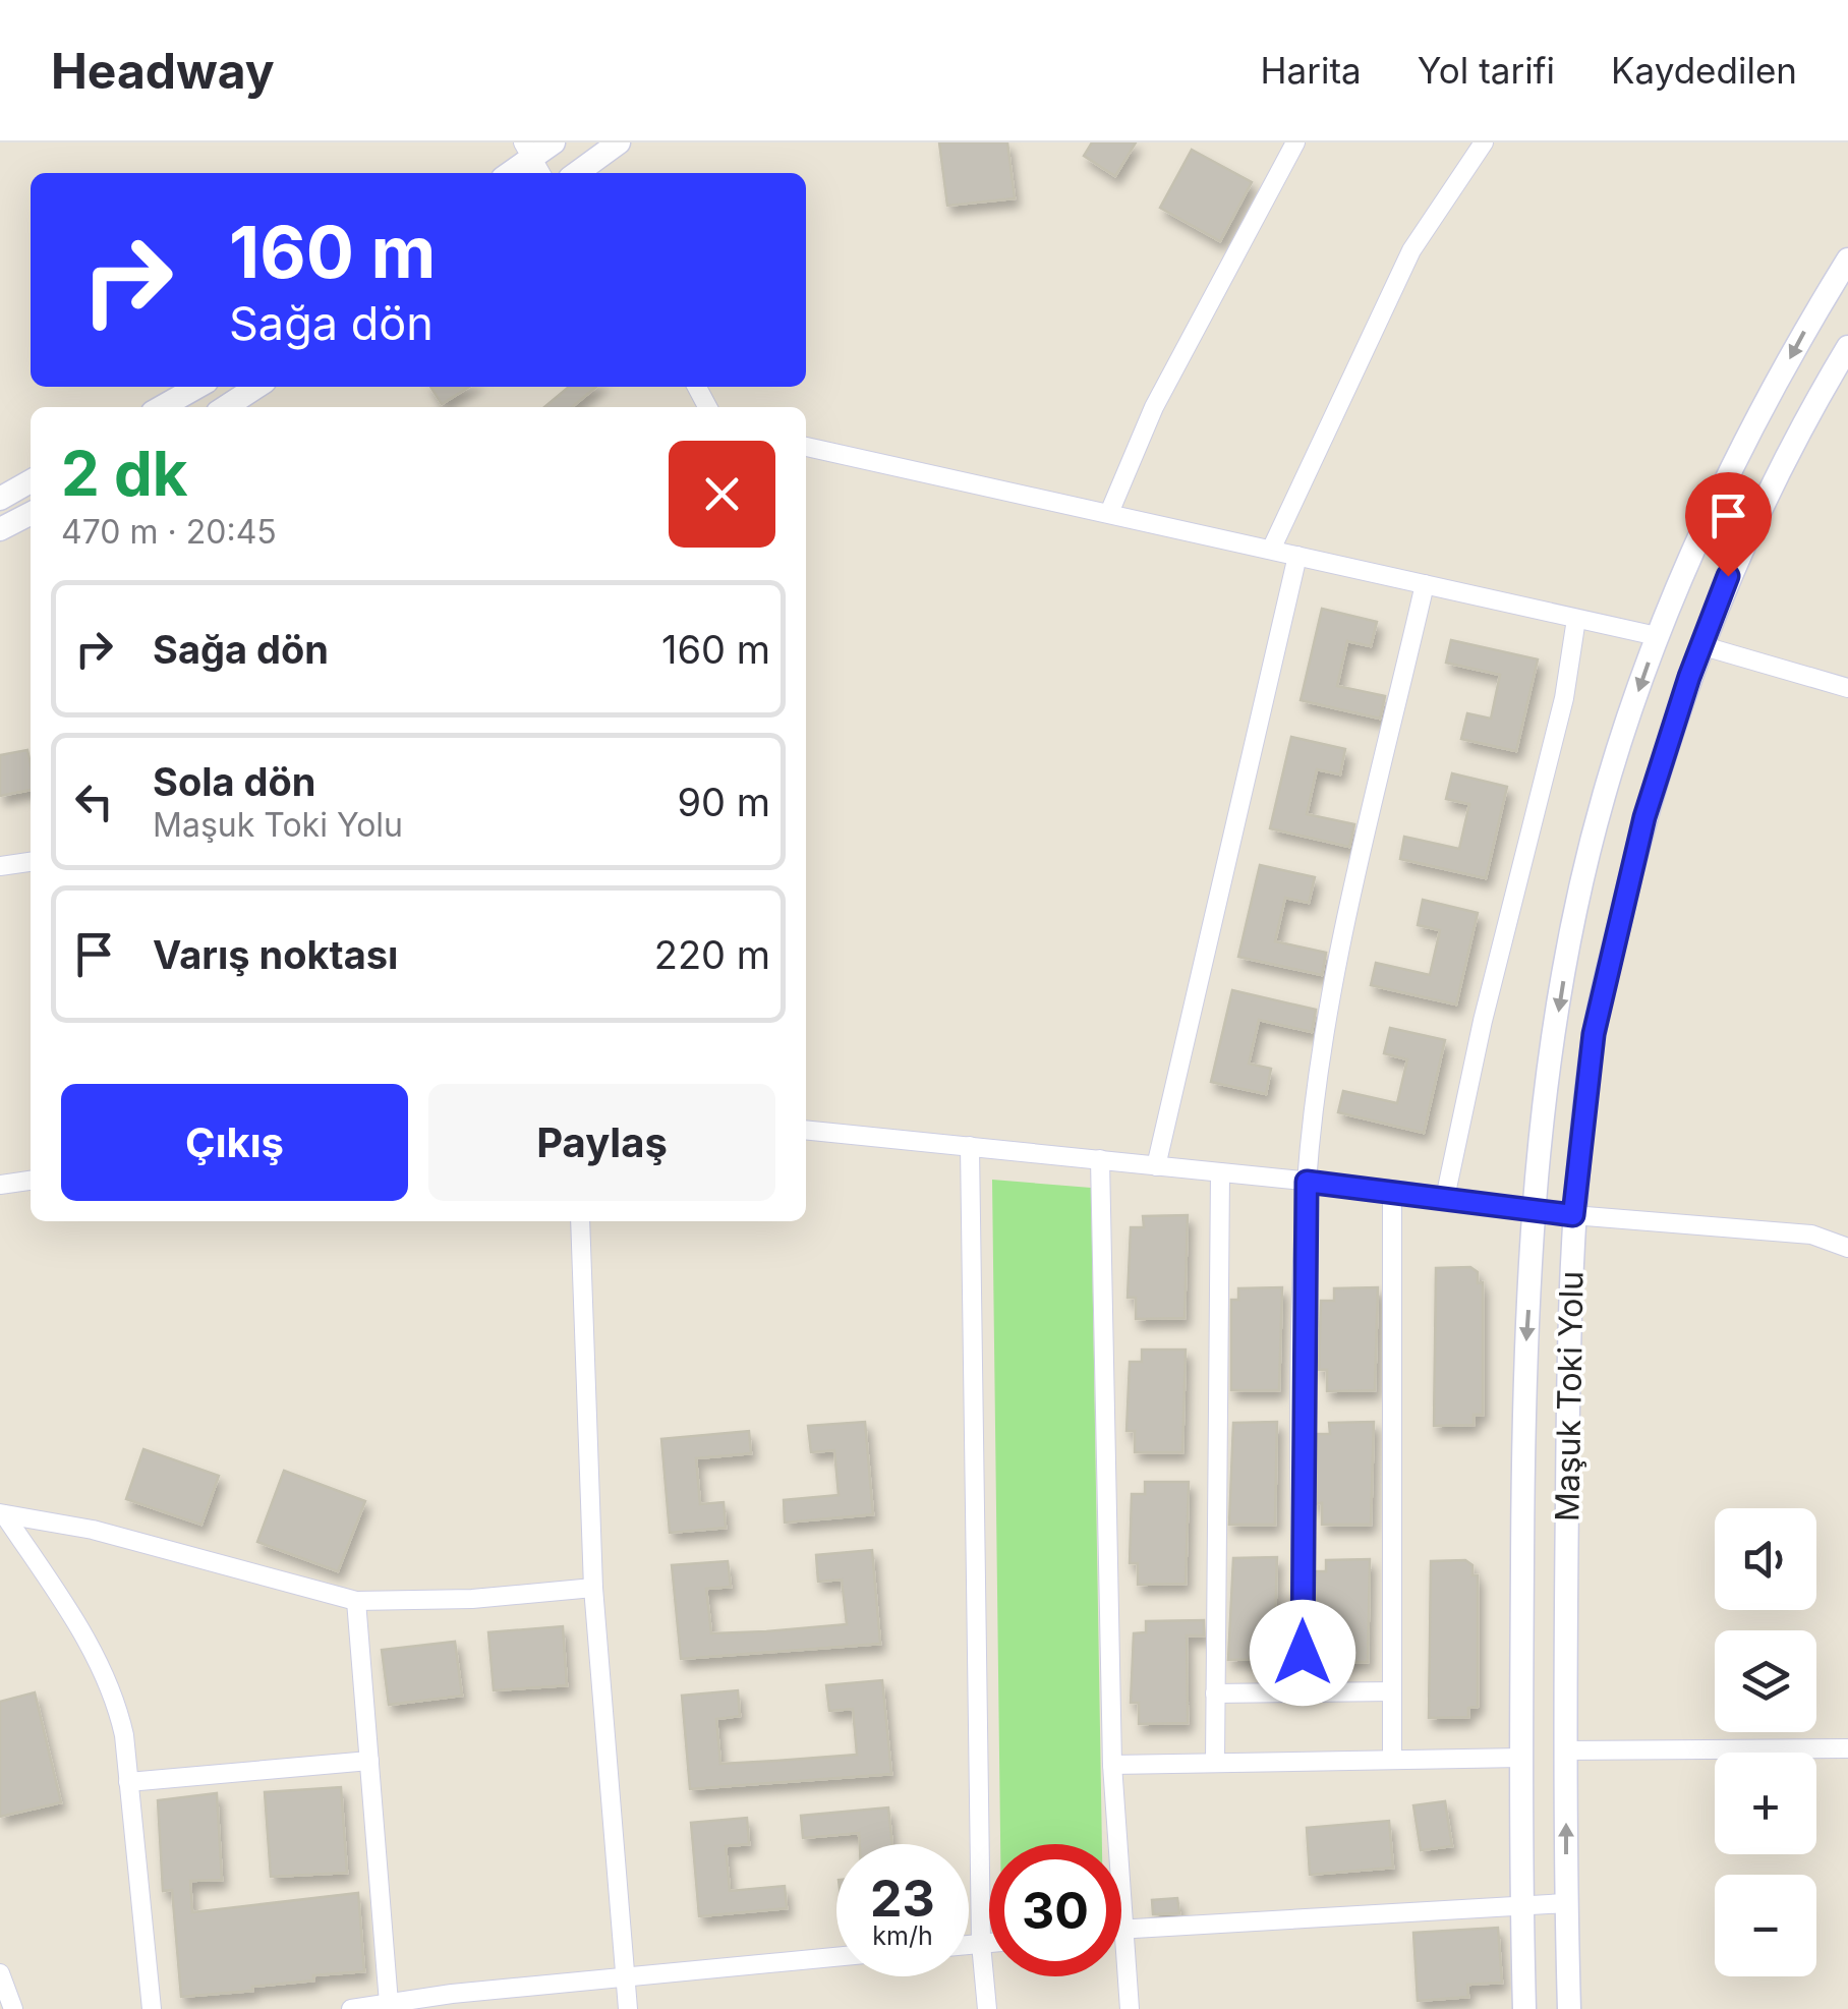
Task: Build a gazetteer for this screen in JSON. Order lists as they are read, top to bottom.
{
  "streets": {
    "main road": ["Maşuk Toki Yolu"]
  },
  "page": {
    "header": "Headway",
    "nav": ["Harita", "Yol tarifi", "Kaydedilen"],
    "turn": ["160 m", "Sağa dön"],
    "heading": ["2 dk", "470 m · 20:45"],
    "list": [
      {
        "name": "Sağa dön",
        "value": "160 m"
      },
      {
        "name": "Sola dön",
        "note": "Maşuk Toki Yolu",
        "value": "90 m"
      },
      {
        "name": "Varış noktası",
        "value": "220 m"
      }
    ],
    "buttons": ["Çıkış", "Paylaş"],
    "map_buttons": ["+", "−"],
    "speed": "23 km/h",
    "limit": "30"
  }
}
